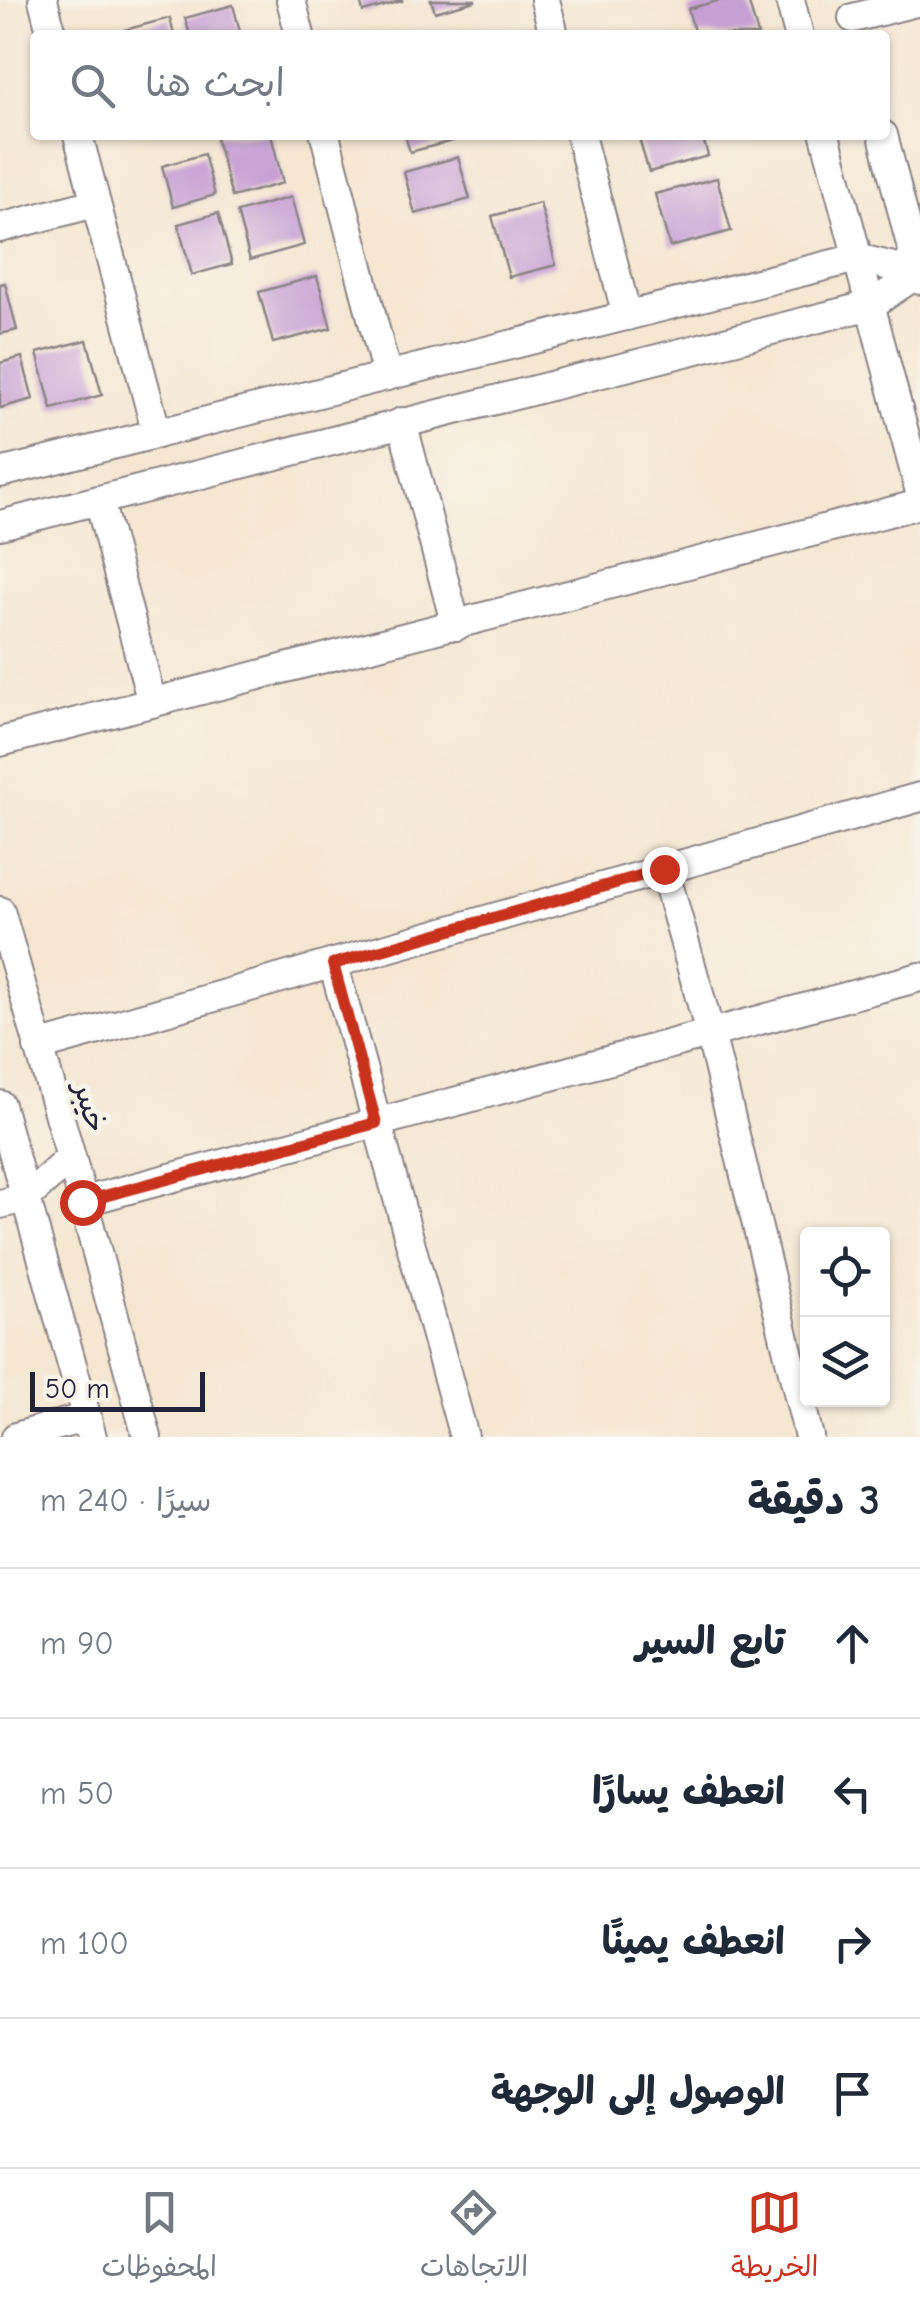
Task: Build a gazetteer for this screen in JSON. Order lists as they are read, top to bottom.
{
  "streets": {
    "street": ["خيبر"]
  },
  "scale_bar": "50 m",
  "page": {
    "search": "ابحث هنا",
    "scale": "50 m",
    "heading": ["3 دقيقة", "سيرًا · 240 m"],
    "list": [
      ["تابع السير", "90 m"],
      ["انعطف يسارًا", "50 m"],
      ["انعطف يمينًا", "100 m"],
      "الوصول إلى الوجهة"
    ],
    "nav": ["الخريطة", "الاتجاهات", "المحفوظات"]
  }
}
